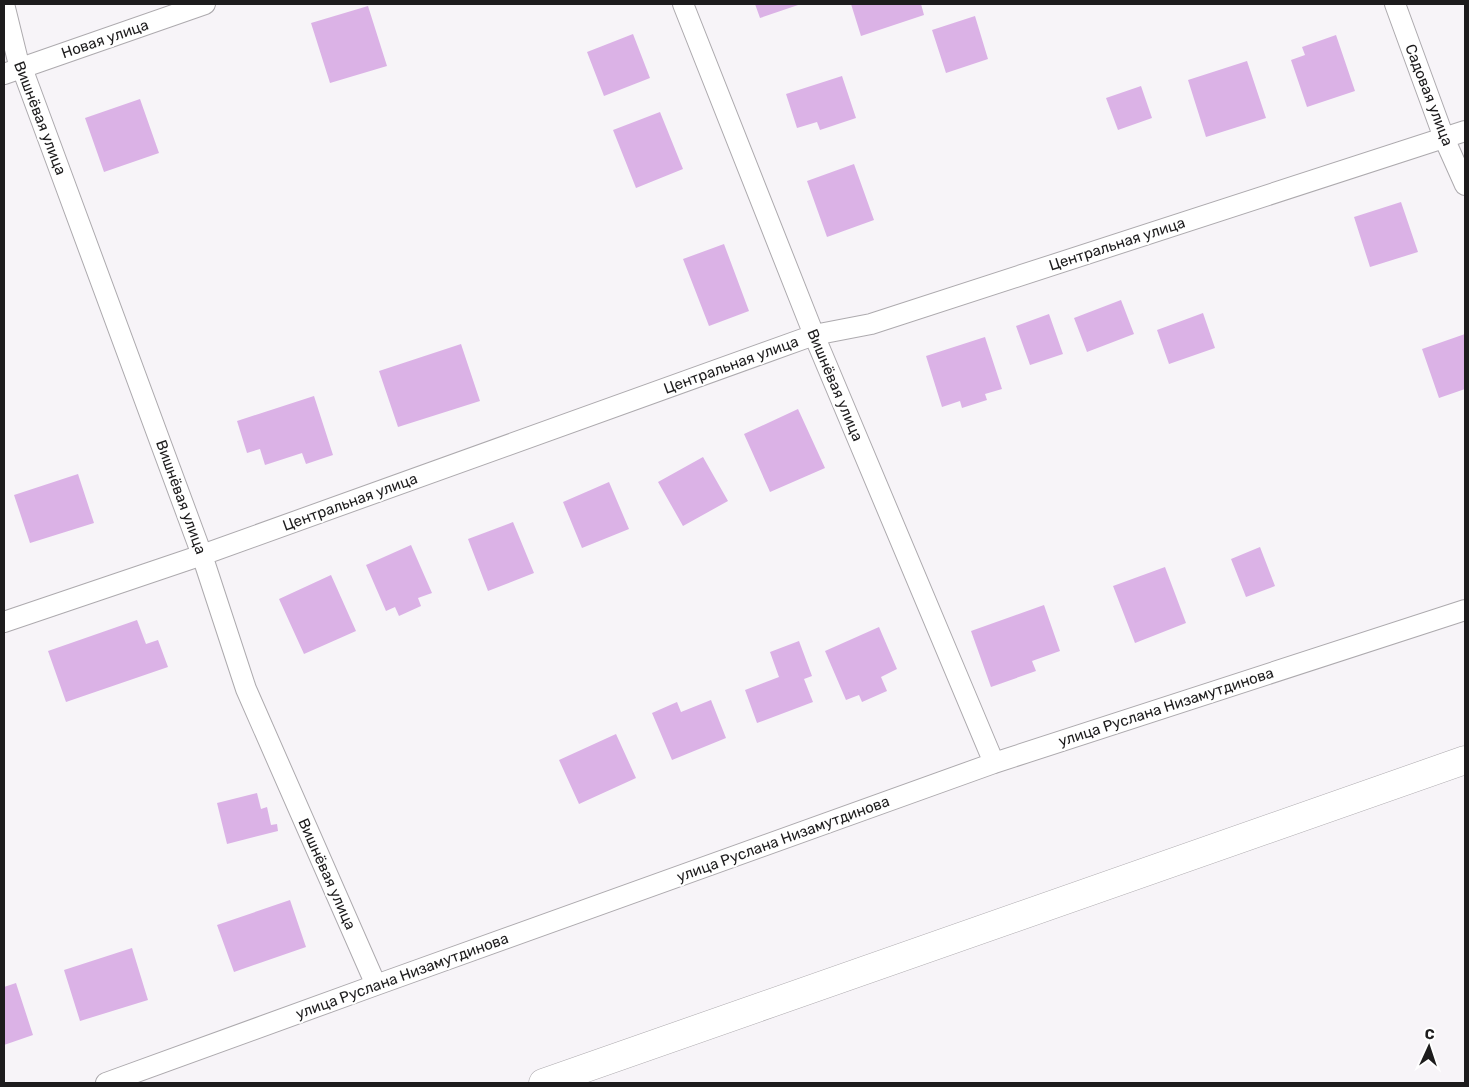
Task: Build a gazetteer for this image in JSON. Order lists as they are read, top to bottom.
{
  "streets": {
    "street": [
      "Новая улица",
      "Садовая улица",
      "Вишнёвая улица",
      "Центральная улица",
      "улица Руслана Низамутдинова"
    ]
  },
  "crossings": [
    ["Новая улица", "Вишнёвая улица"],
    ["Садовая улица", "Центральная улица"],
    ["Вишнёвая улица", "Центральная улица"],
    ["Вишнёвая улица", "улица Руслана Низамутдинова"]
  ],
  "north": "top"
}
